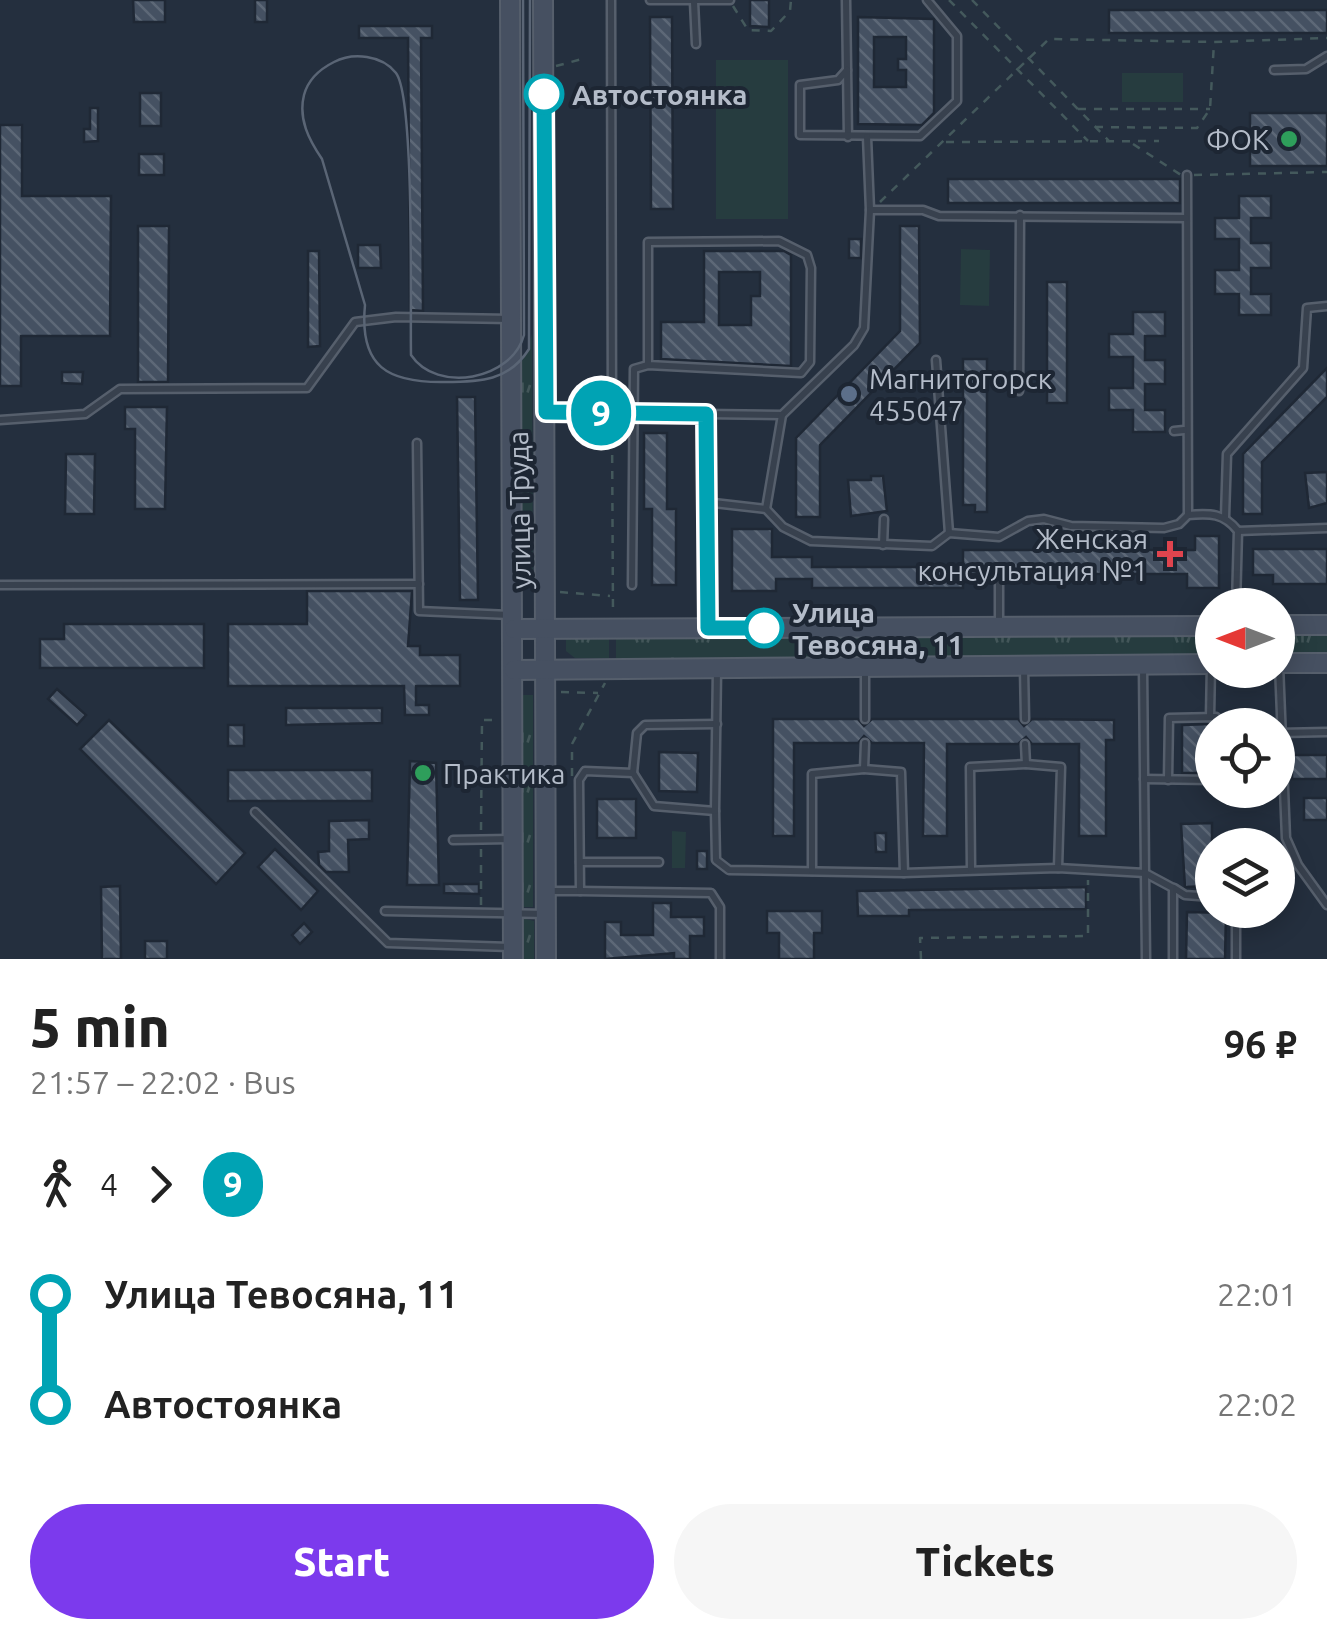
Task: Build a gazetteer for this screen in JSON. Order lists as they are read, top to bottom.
{
  "streets": {
    "main road": ["улица Труда"]
  },
  "places": {
    "other": [
      "Автостоянка",
      "ФОК",
      "Магнитогорск 455047",
      "Улица Тевосяна, 11",
      "Практика"
    ],
    "health": ["Женская консультация №1"]
  },
  "lines": ["bus line 9"],
  "north": "left",
  "page": {
    "on_map": "9",
    "heading": ["5 min", "21:57 – 22:02 · Bus", "96 ₽"],
    "legs": ["4", "9"],
    "list": [
      {
        "name": "Улица Тевосяна, 11",
        "value": "22:01"
      },
      {
        "name": "Автостоянка",
        "value": "22:02"
      }
    ],
    "buttons": ["Start", "Tickets"]
  }
}
